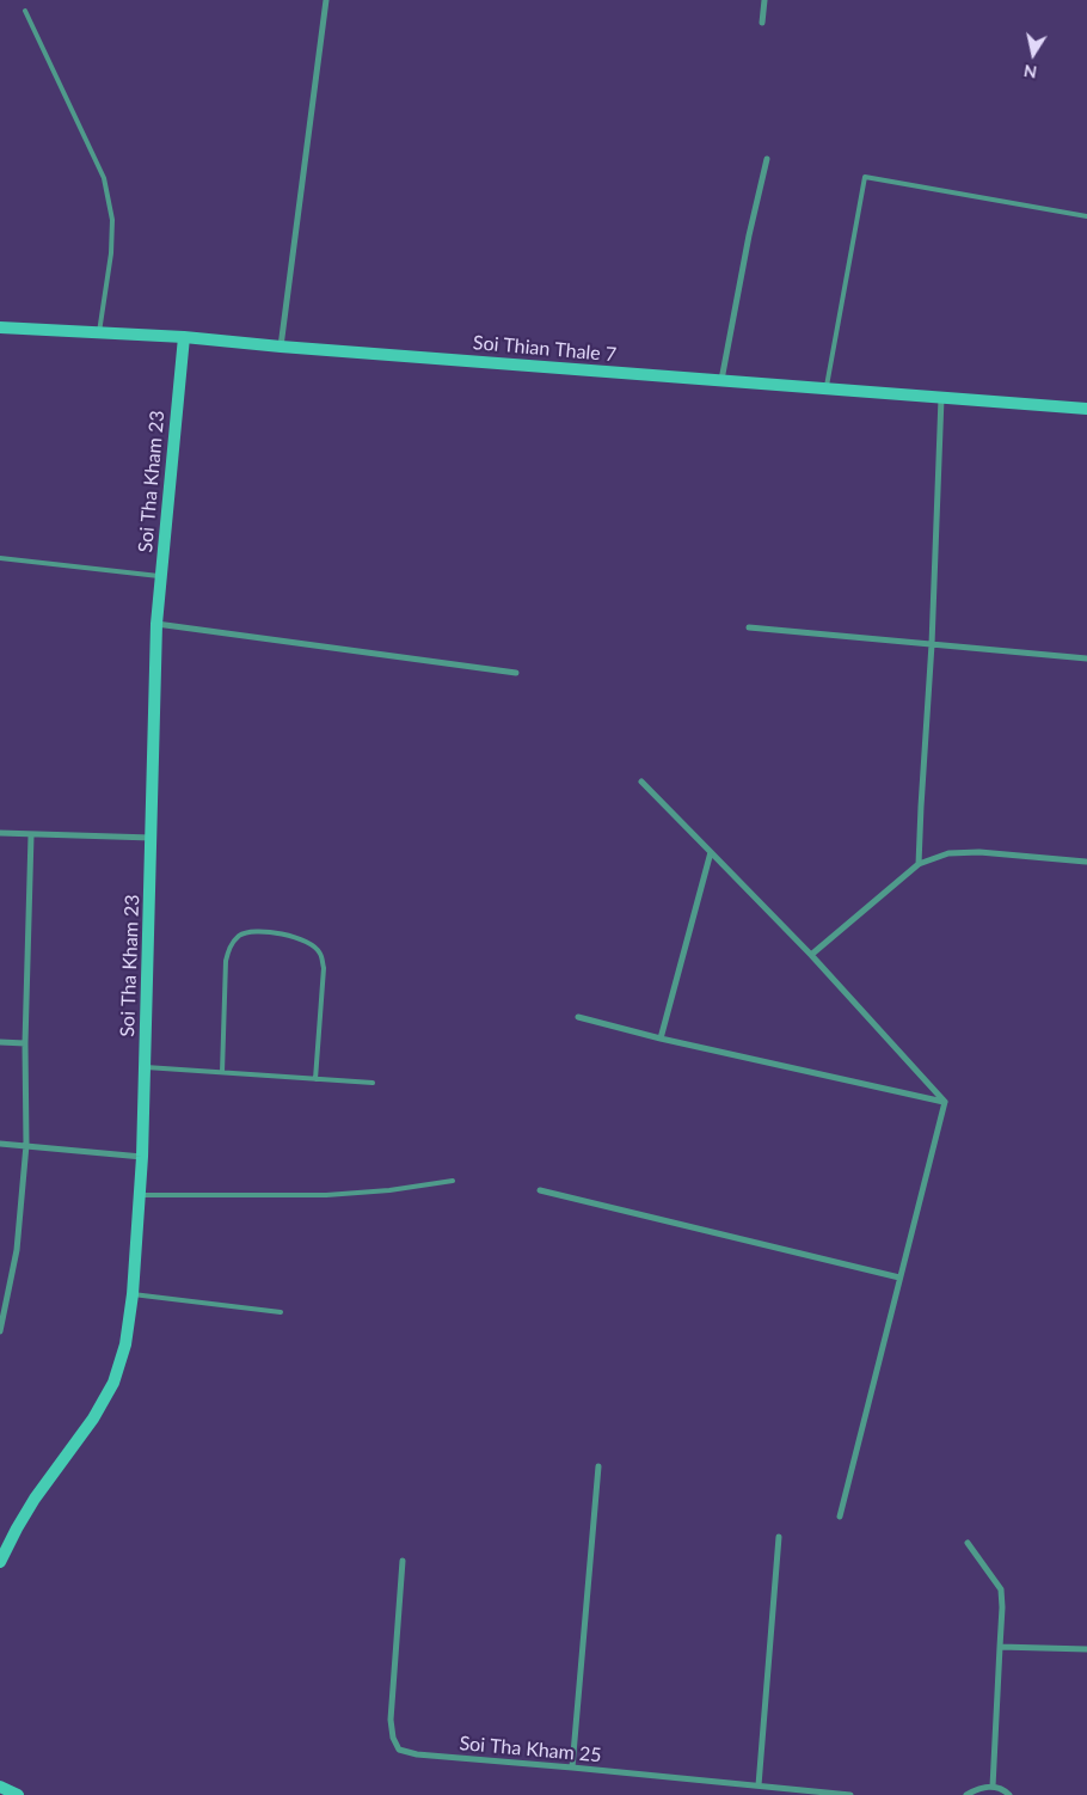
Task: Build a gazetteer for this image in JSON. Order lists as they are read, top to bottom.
{
  "streets": {
    "street": ["Soi Thian Thale 7", "Soi Tha Kham 23", "Soi Tha Kham 25"]
  },
  "crossings": [
    ["Soi Thian Thale 7", "Soi Tha Kham 23"]
  ],
  "north": "bottom"
}
